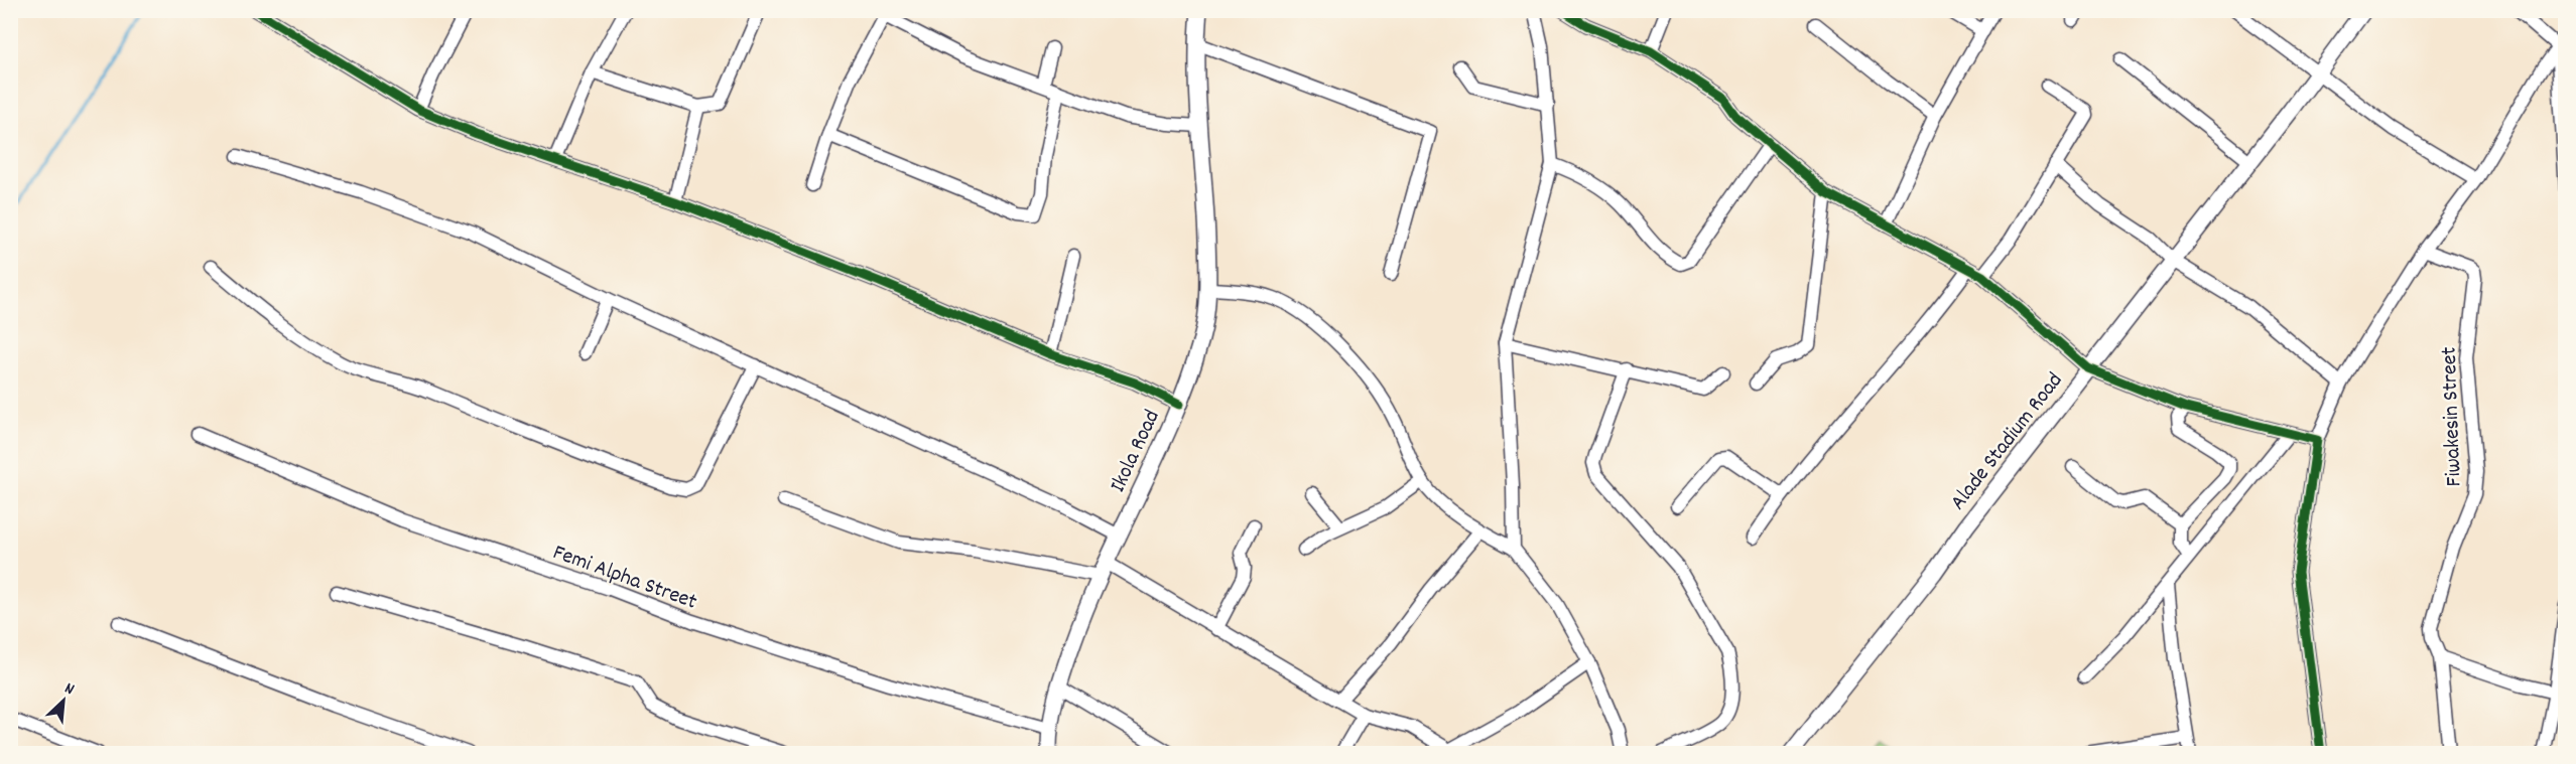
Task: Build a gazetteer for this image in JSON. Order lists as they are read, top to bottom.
{
  "streets": {
    "street": [
      "Fiwakesin Street",
      "Alade Stadium Road",
      "Ikola Road",
      "Femi Alpha Street"
    ]
  },
  "crossings": [
    ["Ikola Road", "Femi Alpha Street"]
  ],
  "north": "top right"
}
